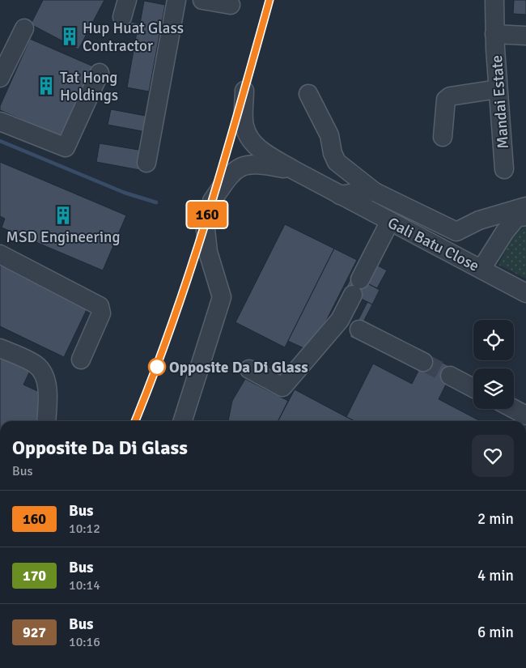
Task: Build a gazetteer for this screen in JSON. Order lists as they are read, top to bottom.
{
  "streets": {
    "street": ["Mandai Estate", "Gali Batu Close"]
  },
  "places": {
    "building": ["Hup Huat Glass Contractor", "Tat Hong Holdings", "MSD Engineering"],
    "other": ["Opposite Da Di Glass"]
  },
  "lines": ["bus line 160"],
  "page": {
    "on_map": "160",
    "heading": ["Opposite Da Di Glass", "Bus"],
    "list": [
      {
        "mark": "160",
        "name": "Bus",
        "note": "10:12",
        "value": "2 min"
      },
      {
        "mark": "170",
        "name": "Bus",
        "note": "10:14",
        "value": "4 min"
      },
      {
        "mark": "927",
        "name": "Bus",
        "note": "10:16",
        "value": "6 min"
      }
    ]
  }
}
